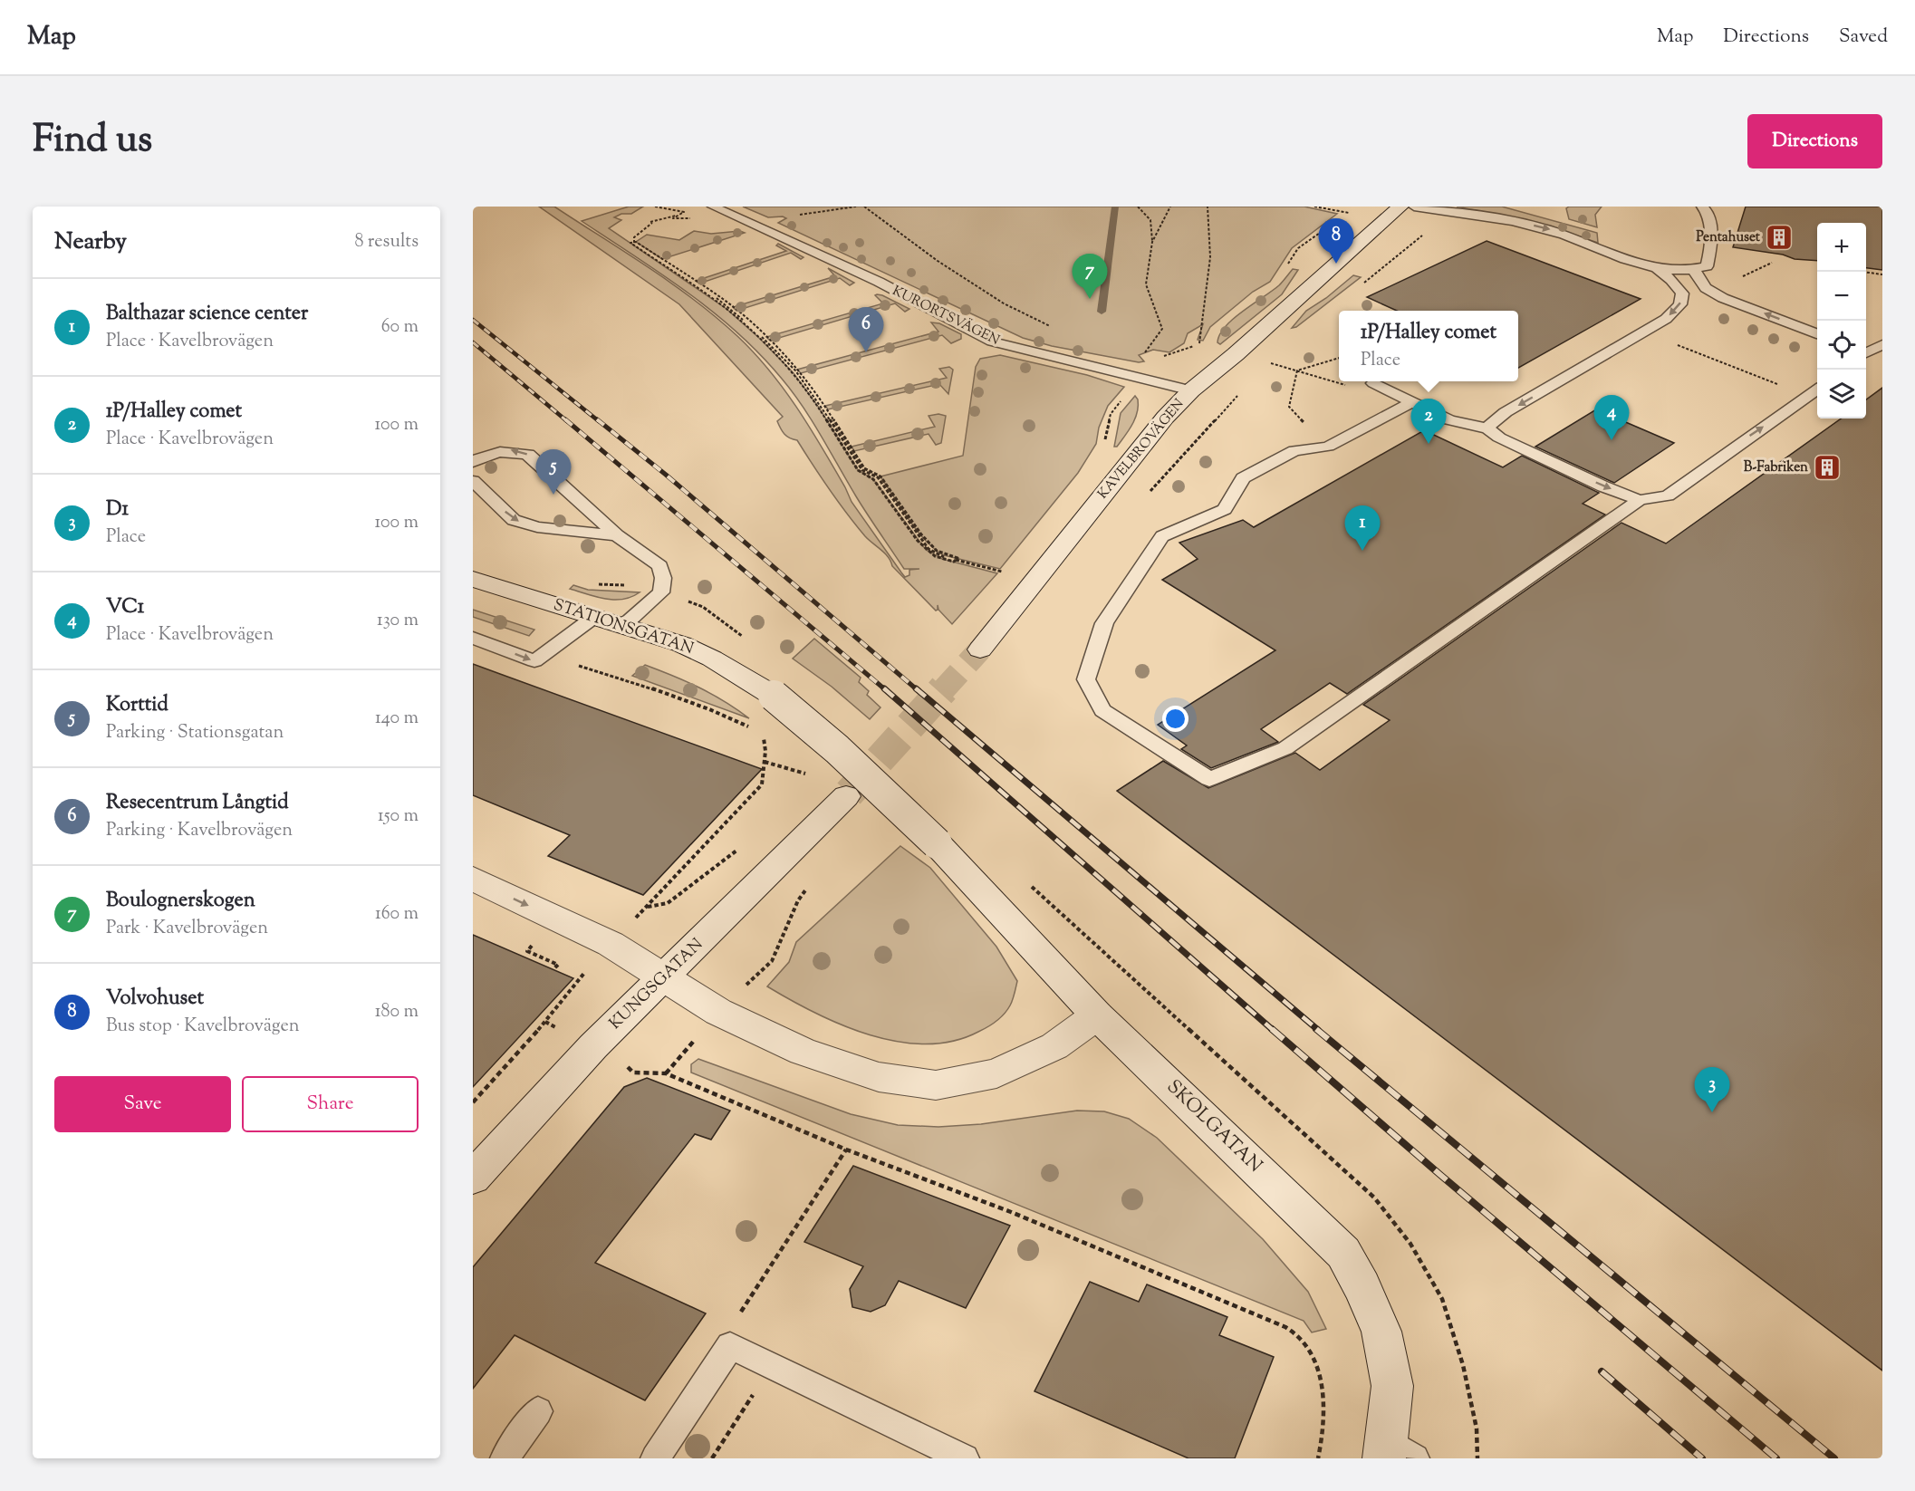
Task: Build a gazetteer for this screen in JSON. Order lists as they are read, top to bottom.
{
  "streets": {
    "street": [
      "KAVELBROVÄGEN",
      "STATIONSGATAN",
      "KUNGSGATAN",
      "SKOLGATAN"
    ],
    "lane": ["KURORTSVÄGEN"]
  },
  "crossings": [
    ["KURORTSVÄGEN", "KAVELBROVÄGEN"],
    ["STATIONSGATAN", "SKOLGATAN"]
  ],
  "places": {
    "building": ["Pentahuset", "B-Fabriken"]
  },
  "page": {
    "header": "Map",
    "nav": ["Map", "Directions", "Saved"],
    "title": "Find us",
    "buttons": [
      "Directions",
      ["Save", "Share"]
    ],
    "heading": ["Nearby", "8 results"],
    "pins": [
      "8",
      "7",
      "6",
      "4",
      "2",
      "5",
      "1",
      "3"
    ],
    "map_buttons": ["+", "−"],
    "list": [
      {
        "mark": "1",
        "name": "Balthazar science center",
        "note": "Place · Kavelbrovägen",
        "value": "60 m"
      },
      {
        "mark": "2",
        "name": "1P/Halley comet",
        "note": "Place · Kavelbrovägen",
        "value": "100 m"
      },
      {
        "mark": "3",
        "name": "D1",
        "note": "Place",
        "value": "100 m"
      },
      {
        "mark": "4",
        "name": "VC1",
        "note": "Place · Kavelbrovägen",
        "value": "130 m"
      },
      {
        "mark": "5",
        "name": "Korttid",
        "note": "Parking · Stationsgatan",
        "value": "140 m"
      },
      {
        "mark": "6",
        "name": "Resecentrum Långtid",
        "note": "Parking · Kavelbrovägen",
        "value": "150 m"
      },
      {
        "mark": "7",
        "name": "Boulognerskogen",
        "note": "Park · Kavelbrovägen",
        "value": "160 m"
      },
      {
        "mark": "8",
        "name": "Volvohuset",
        "note": "Bus stop · Kavelbrovägen",
        "value": "180 m"
      }
    ],
    "popup": ["1P/Halley comet", "Place"]
  }
}
